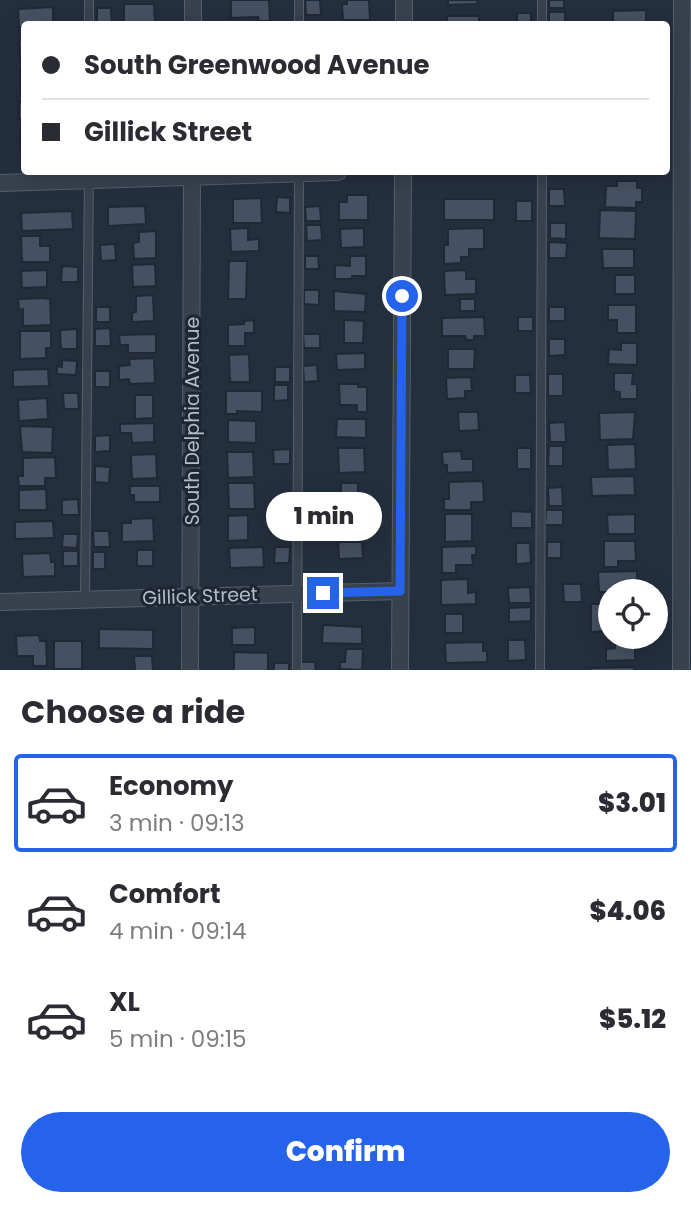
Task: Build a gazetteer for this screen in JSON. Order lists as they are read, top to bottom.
{
  "streets": {
    "street": ["South Delphia Avenue", "Gillick Street"]
  },
  "crossings": [
    ["South Delphia Avenue", "Gillick Street"]
  ],
  "page": {
    "banner": ["South Greenwood Avenue", "Gillick Street"],
    "bubble": "1 min",
    "heading": "Choose a ride",
    "list": [
      {
        "name": "Economy",
        "note": "3 min · 09:13",
        "value": "$3.01"
      },
      {
        "name": "Comfort",
        "note": "4 min · 09:14",
        "value": "$4.06"
      },
      {
        "name": "XL",
        "note": "5 min · 09:15",
        "value": "$5.12"
      }
    ],
    "buttons": "Confirm"
  }
}
